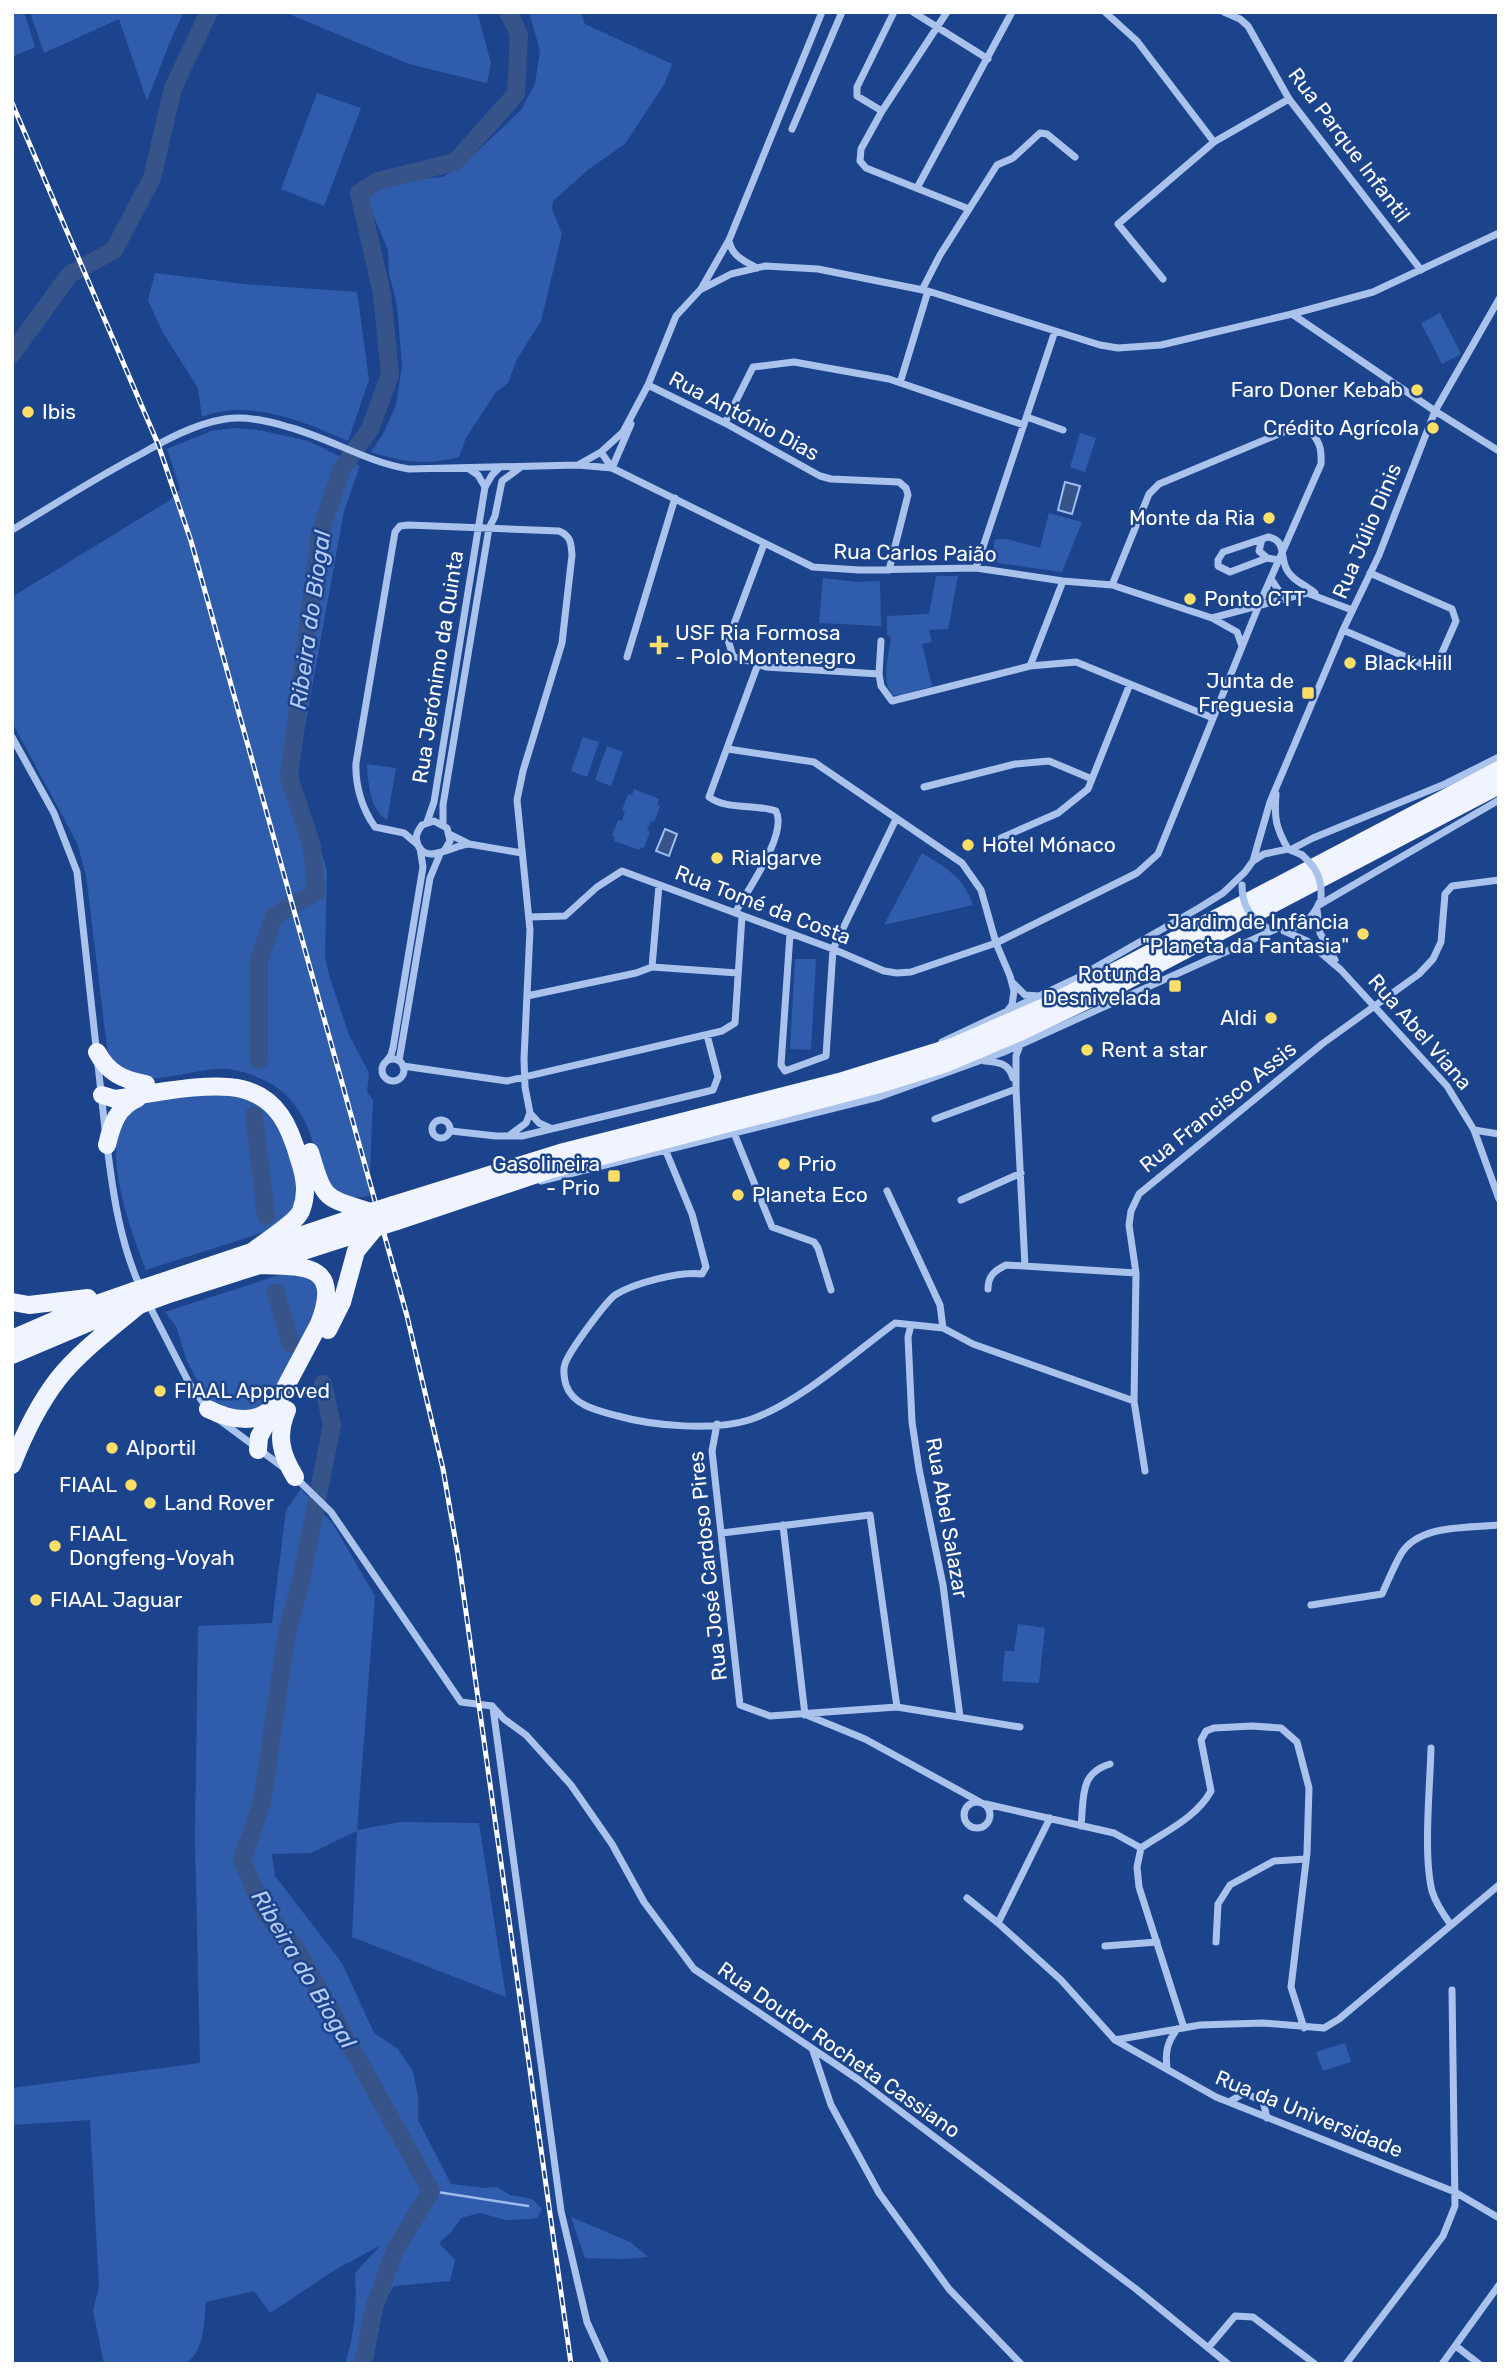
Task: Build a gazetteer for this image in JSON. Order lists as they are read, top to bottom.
{
  "streets": {
    "street": [
      "Rua Parque Infantil",
      "Rua António Dias",
      "Rua Júlio Dinis",
      "Rua Carlos Paião",
      "Rua Jerónimo da Quinta",
      "Rua Tomé da Costa",
      "Rua Abel Viana",
      "Rua Francisco Assis",
      "Rua Abel Salazar",
      "Rua José Cardoso Pires",
      "Rua Doutor Rocheta Cassiano",
      "Rua da Universidade"
    ]
  },
  "crossings": [
    ["Rua António Dias", "Rua Carlos Paião"],
    ["Rua Júlio Dinis", "Rua Abel Viana"],
    ["Rua Carlos Paião", "Rua Tomé da Costa"],
    ["Rua Abel Viana", "Rua Francisco Assis"]
  ],
  "water": ["Ribeira do Biogal"],
  "places": {
    "other": [
      "Faro Doner Kebab",
      "Ibis",
      "Crédito Agrícola",
      "Monte da Ria",
      "Ponto CTT",
      "Black Hill",
      "Hotel Mónaco",
      "Rialgarve",
      "Jardim de Infância \"Planeta da Fantasia\"",
      "Aldi",
      "Rent a star",
      "Prio",
      "Planeta Eco",
      "FIAAL Approved",
      "Alportil",
      "FIAAL",
      "Land Rover",
      "FIAAL Dongfeng-Voyah",
      "FIAAL Jaguar"
    ],
    "health": ["USF Ria Formosa - Polo Montenegro"],
    "transit": ["Junta de Freguesia", "Rotunda Desnivelada", "Gasolineira - Prio"]
  }
}
